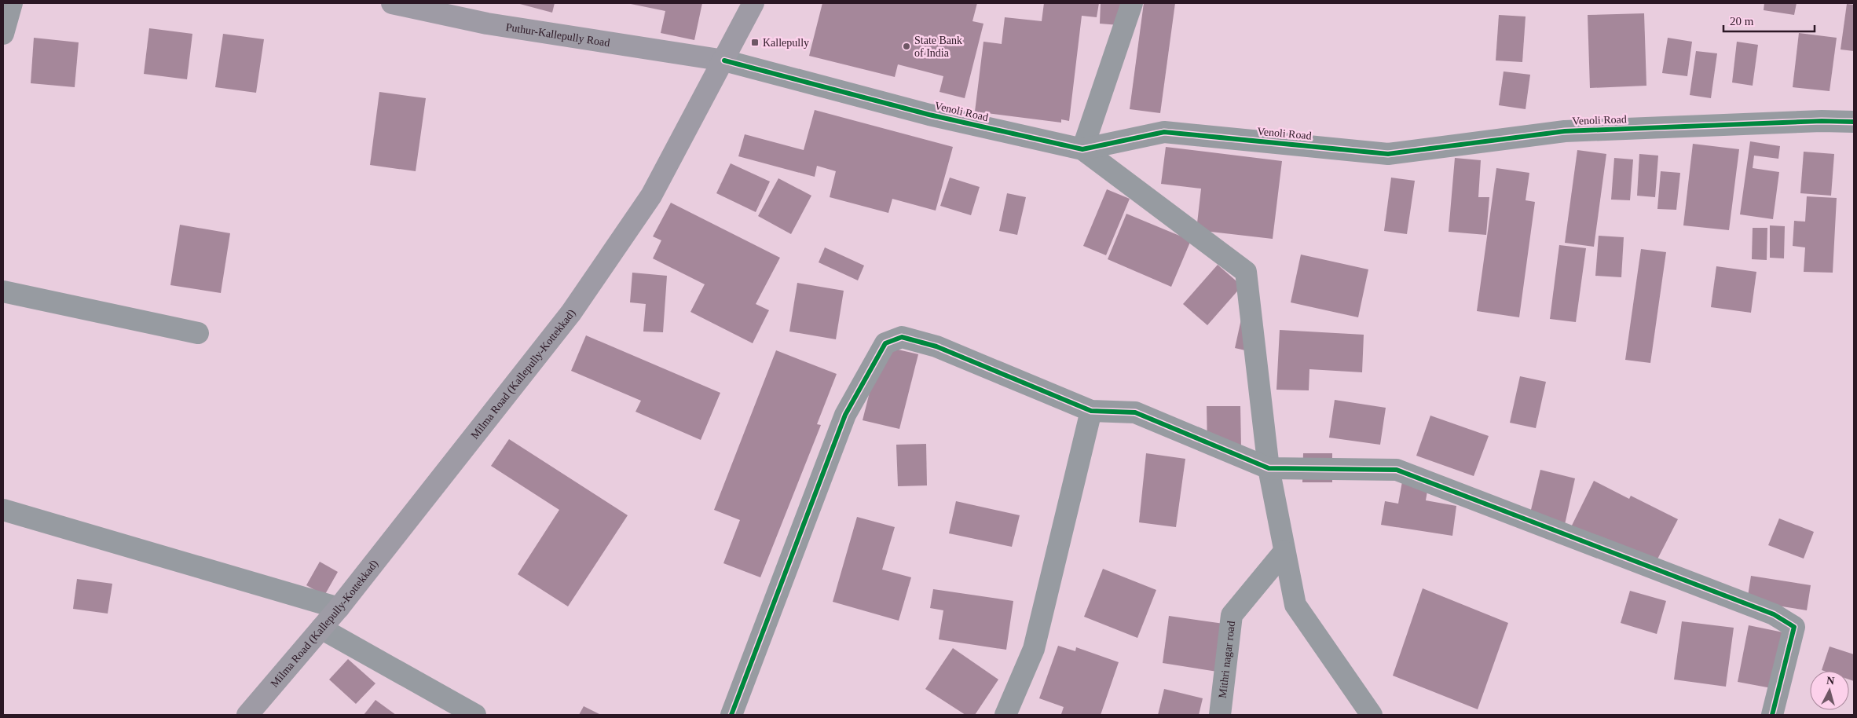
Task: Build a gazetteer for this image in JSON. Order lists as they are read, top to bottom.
{
  "streets": {
    "main road": ["Puthur-Kallepully Road", "Milma Road (Kallepully-Kottekkad)"],
    "street": ["Venoli Road", "Mithri nagar road"]
  },
  "crossings": [
    ["Puthur-Kallepully Road", "Venoli Road"],
    ["Puthur-Kallepully Road", "Milma Road (Kallepully-Kottekkad)"],
    ["Venoli Road", "Milma Road (Kallepully-Kottekkad)"]
  ],
  "places": {
    "transit": ["Kallepully"],
    "other": ["State Bank of India"]
  },
  "scale_bar": "20 m",
  "north": "top"
}
